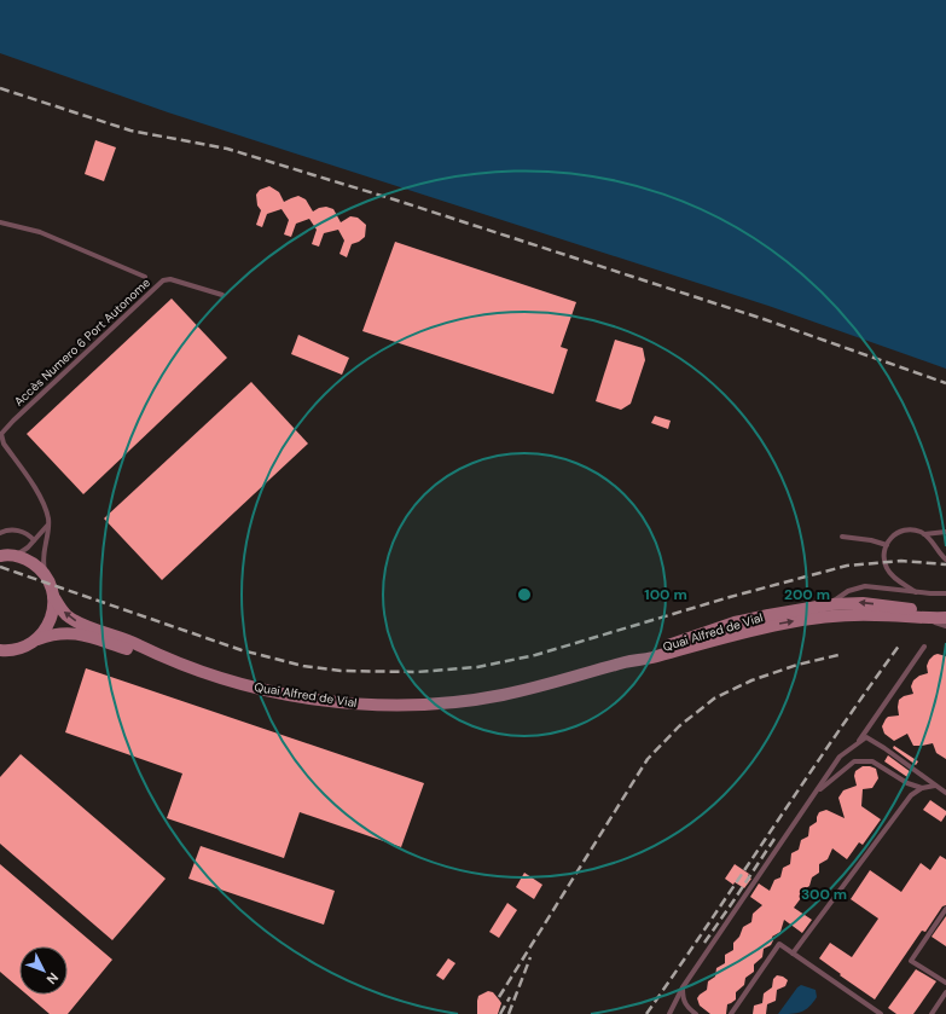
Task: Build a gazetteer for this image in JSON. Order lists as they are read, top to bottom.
{
  "streets": {
    "main road": ["Quai Alfred de Vial"],
    "lane": ["Accès Numero 6 Port Autonome"]
  },
  "north": "bottom right",
  "rings": ["100 m", "200 m", "300 m"]
}
